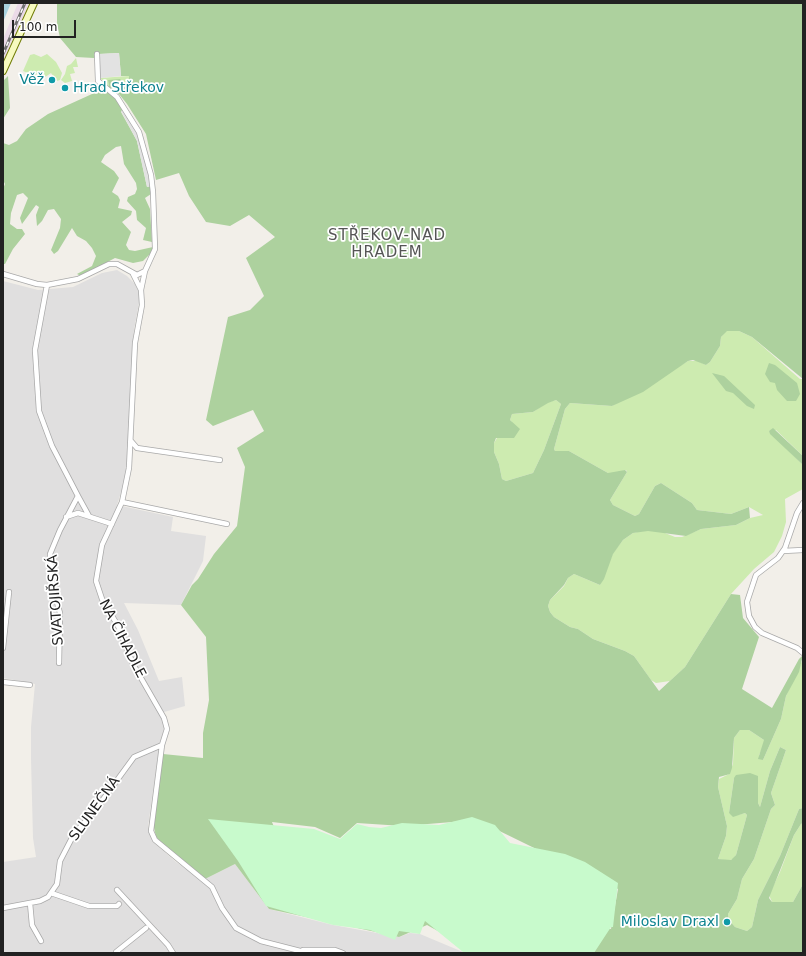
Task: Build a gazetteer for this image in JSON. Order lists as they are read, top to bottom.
{
  "streets": {
    "street": ["SVATOJIŘSKÁ", "NA ČIHADLE", "SLUNEČNÁ"]
  },
  "crossings": [
    ["NA ČIHADLE", "SLUNEČNÁ"]
  ],
  "districts": ["STŘEKOV-NAD HRADEM"],
  "places": ["Věž", "Hrad Střekov", "Miloslav Draxl"],
  "scale_bar": "100 m"
}
